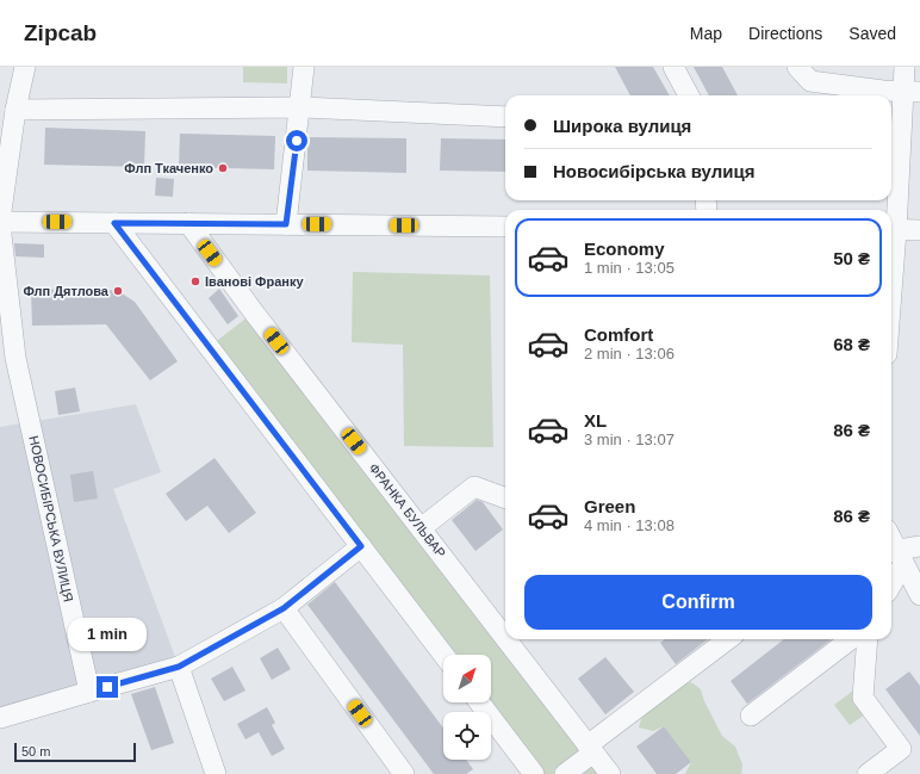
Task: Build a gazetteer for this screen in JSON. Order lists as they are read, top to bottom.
{
  "streets": {
    "street": ["ФРАНКА БУЛЬВАР", "НОВОСИБІРСЬКА ВУЛИЦЯ"]
  },
  "places": ["Флп Ткаченко", "Іванові Франку", "Флп Дятлова"],
  "scale_bar": "50 m",
  "north": "top right",
  "page": {
    "header": "Zipcab",
    "nav": ["Map", "Directions", "Saved"],
    "banner": ["Широка вулиця", "Новосибірська вулиця"],
    "list": [
      {
        "name": "Economy",
        "note": "1 min · 13:05",
        "value": "50 ₴"
      },
      {
        "name": "Comfort",
        "note": "2 min · 13:06",
        "value": "68 ₴"
      },
      {
        "name": "XL",
        "note": "3 min · 13:07",
        "value": "86 ₴"
      },
      {
        "name": "Green",
        "note": "4 min · 13:08",
        "value": "86 ₴"
      }
    ],
    "buttons": "Confirm",
    "bubble": "1 min",
    "scale": "50 m"
  }
}
